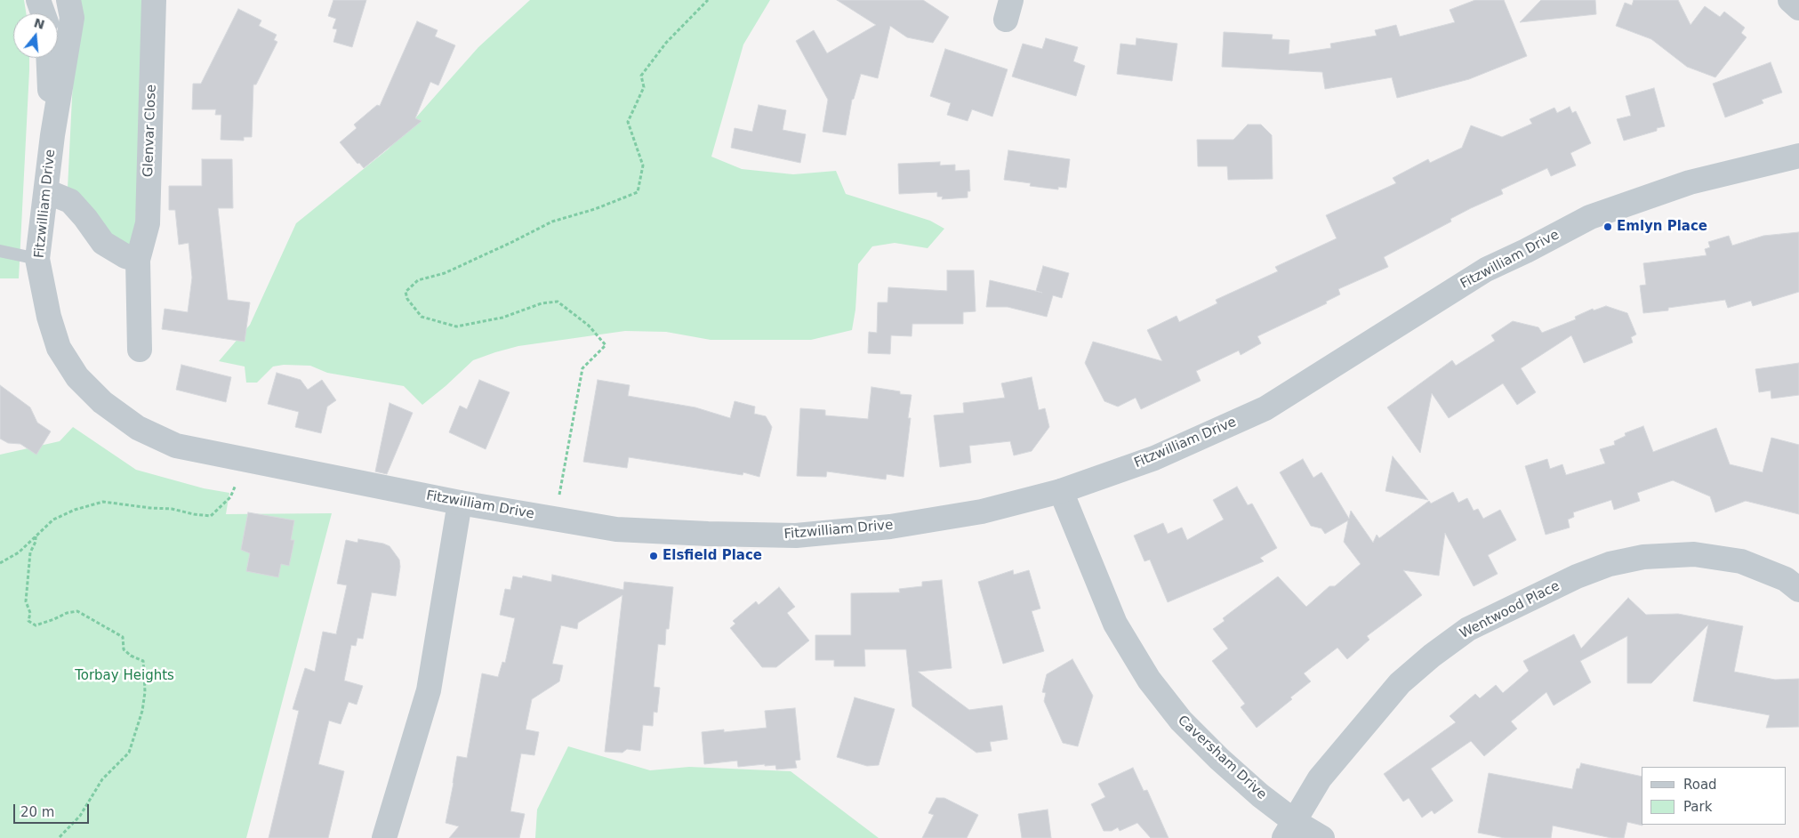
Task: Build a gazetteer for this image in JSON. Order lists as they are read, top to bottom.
{
  "streets": {
    "street": [
      "Glenvar Close",
      "Fitzwilliam Drive",
      "Wentwood Place",
      "Caversham Drive"
    ]
  },
  "crossings": [
    ["Fitzwilliam Drive", "Caversham Drive"],
    ["Wentwood Place", "Caversham Drive"]
  ],
  "parks": ["Torbay Heights"],
  "places": ["Emlyn Place", "Elsfield Place"],
  "legend": ["Road", "Park"],
  "scale_bar": "20 m",
  "north": "top"
}
